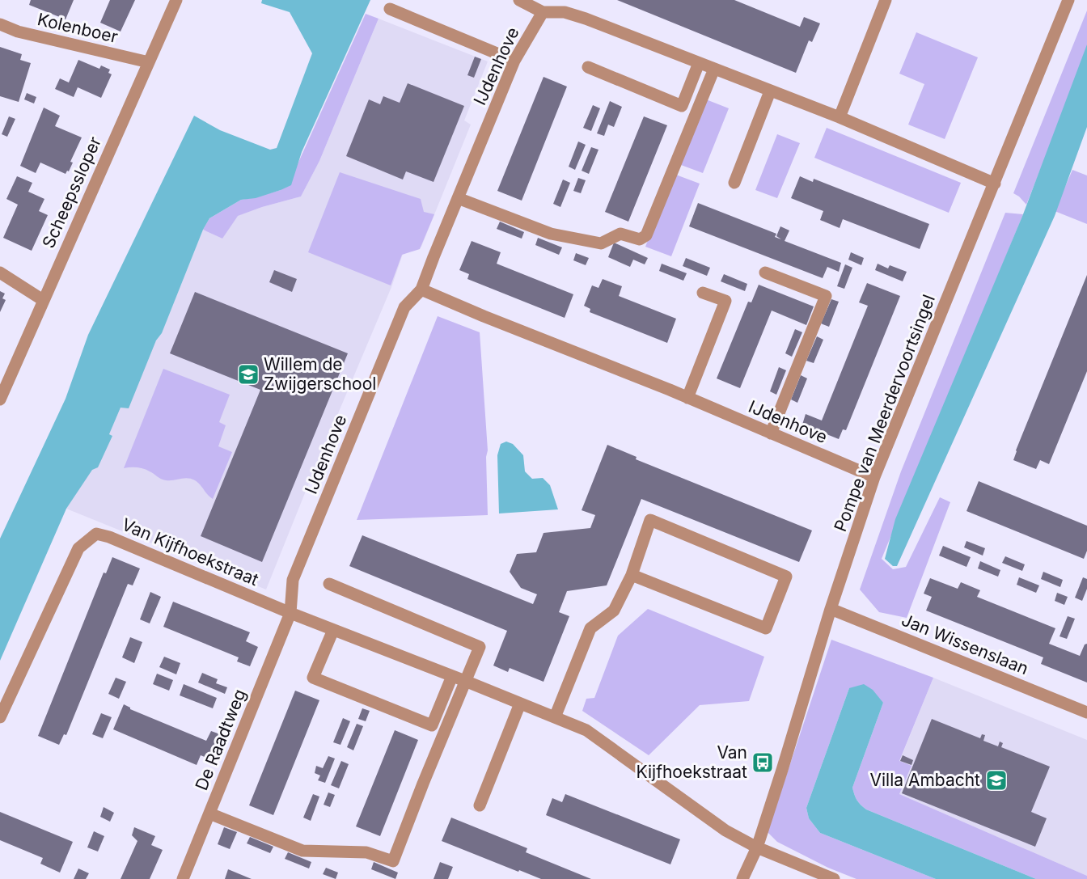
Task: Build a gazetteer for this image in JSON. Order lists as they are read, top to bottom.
{
  "streets": {
    "street": [
      "Kolenboer",
      "IJdenhove",
      "Scheepssloper",
      "Pompe van Meerdervoortsingel",
      "Van Kijfhoekstraat",
      "Jan Wissenslaan",
      "De Raadtweg"
    ]
  },
  "crossings": [
    ["Kolenboer", "Scheepssloper"],
    ["IJdenhove", "Pompe van Meerdervoortsingel"],
    ["IJdenhove", "Van Kijfhoekstraat"],
    ["IJdenhove", "De Raadtweg"],
    ["Pompe van Meerdervoortsingel", "Van Kijfhoekstraat"],
    ["Pompe van Meerdervoortsingel", "Jan Wissenslaan"],
    ["Van Kijfhoekstraat", "De Raadtweg"]
  ],
  "places": {
    "school or university": ["Willem de Zwijgerschool", "Villa Ambacht"],
    "bus stop": ["Van Kijfhoekstraat"]
  }
}
